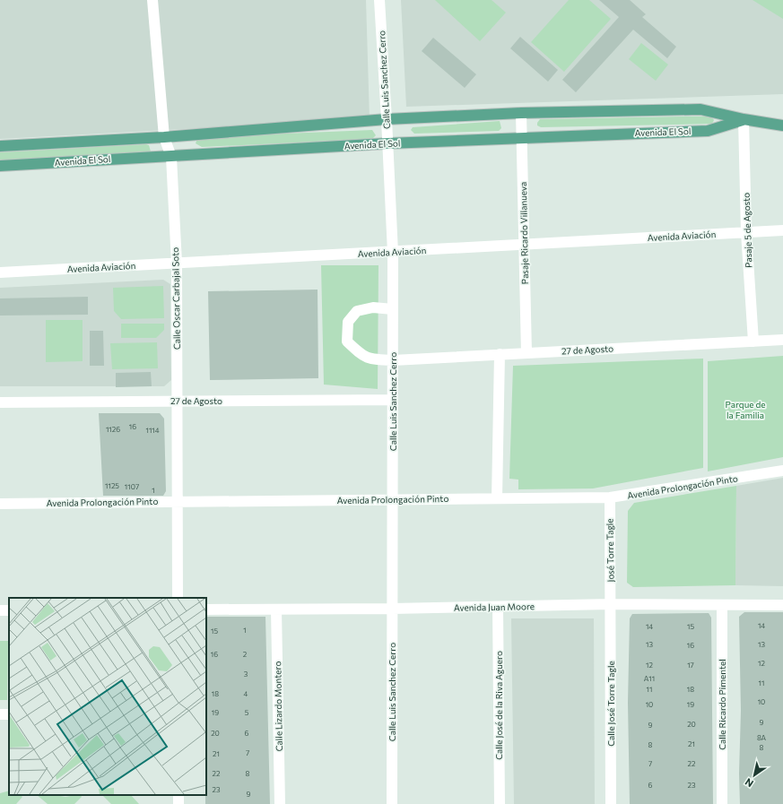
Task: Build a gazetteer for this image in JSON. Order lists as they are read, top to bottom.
{
  "streets": {
    "main road": ["Avenida El Sol"],
    "street": [
      "Calle Luis Sanchez Cerro",
      "Pasaje 5 de Agosto",
      "Pasaje Ricardo Villanueva",
      "Avenida Aviación",
      "Calle Oscar Carbajal Soto",
      "27 de Agosto",
      "Avenida Prolongación Pinto",
      "José Torre Tagle",
      "Avenida Juan Moore",
      "Calle José Torre Tagle",
      "Calle Ricardo Pimentel",
      "Calle José de la Riva Aguero",
      "Calle Lizardo Montero"
    ]
  },
  "crossings": [
    ["Calle Luis Sanchez Cerro", "Avenida El Sol"],
    ["Calle Luis Sanchez Cerro", "Avenida Aviación"],
    ["Calle Luis Sanchez Cerro", "27 de Agosto"],
    ["Calle Luis Sanchez Cerro", "Avenida Prolongación Pinto"],
    ["Calle Luis Sanchez Cerro", "Avenida Juan Moore"],
    ["Avenida El Sol", "Pasaje 5 de Agosto"],
    ["Avenida El Sol", "Pasaje Ricardo Villanueva"],
    ["Avenida El Sol", "Calle Oscar Carbajal Soto"],
    ["Pasaje 5 de Agosto", "Avenida Aviación"],
    ["Pasaje 5 de Agosto", "27 de Agosto"],
    ["Pasaje Ricardo Villanueva", "Avenida Aviación"],
    ["Pasaje Ricardo Villanueva", "27 de Agosto"],
    ["Avenida Aviación", "Calle Oscar Carbajal Soto"],
    ["Calle Oscar Carbajal Soto", "27 de Agosto"],
    ["Calle Oscar Carbajal Soto", "Avenida Prolongación Pinto"],
    ["Avenida Prolongación Pinto", "José Torre Tagle"],
    ["José Torre Tagle", "Avenida Juan Moore"],
    ["José Torre Tagle", "Calle José Torre Tagle"],
    ["Avenida Juan Moore", "Calle José Torre Tagle"],
    ["Avenida Juan Moore", "Calle Ricardo Pimentel"],
    ["Avenida Juan Moore", "Calle José de la Riva Aguero"],
    ["Avenida Juan Moore", "Calle Lizardo Montero"]
  ],
  "parks": ["Parque de la Familia"],
  "house_numbers": [
    "16",
    "1126",
    "1114",
    "1125",
    "1107",
    "1",
    "14",
    "14",
    "15",
    "1",
    "15",
    "13",
    "13",
    "16",
    "16",
    "2",
    "12",
    "12",
    "17",
    "3",
    "A11",
    "11",
    "11",
    "18",
    "18",
    "4",
    "10",
    "10",
    "19",
    "19",
    "5",
    "9",
    "20",
    "9",
    "20",
    "6",
    "8A",
    "21",
    "8",
    "8",
    "7",
    "21",
    "7",
    "22",
    "22",
    "8",
    "6",
    "23",
    "23",
    "9"
  ],
  "north": "bottom left"
}
